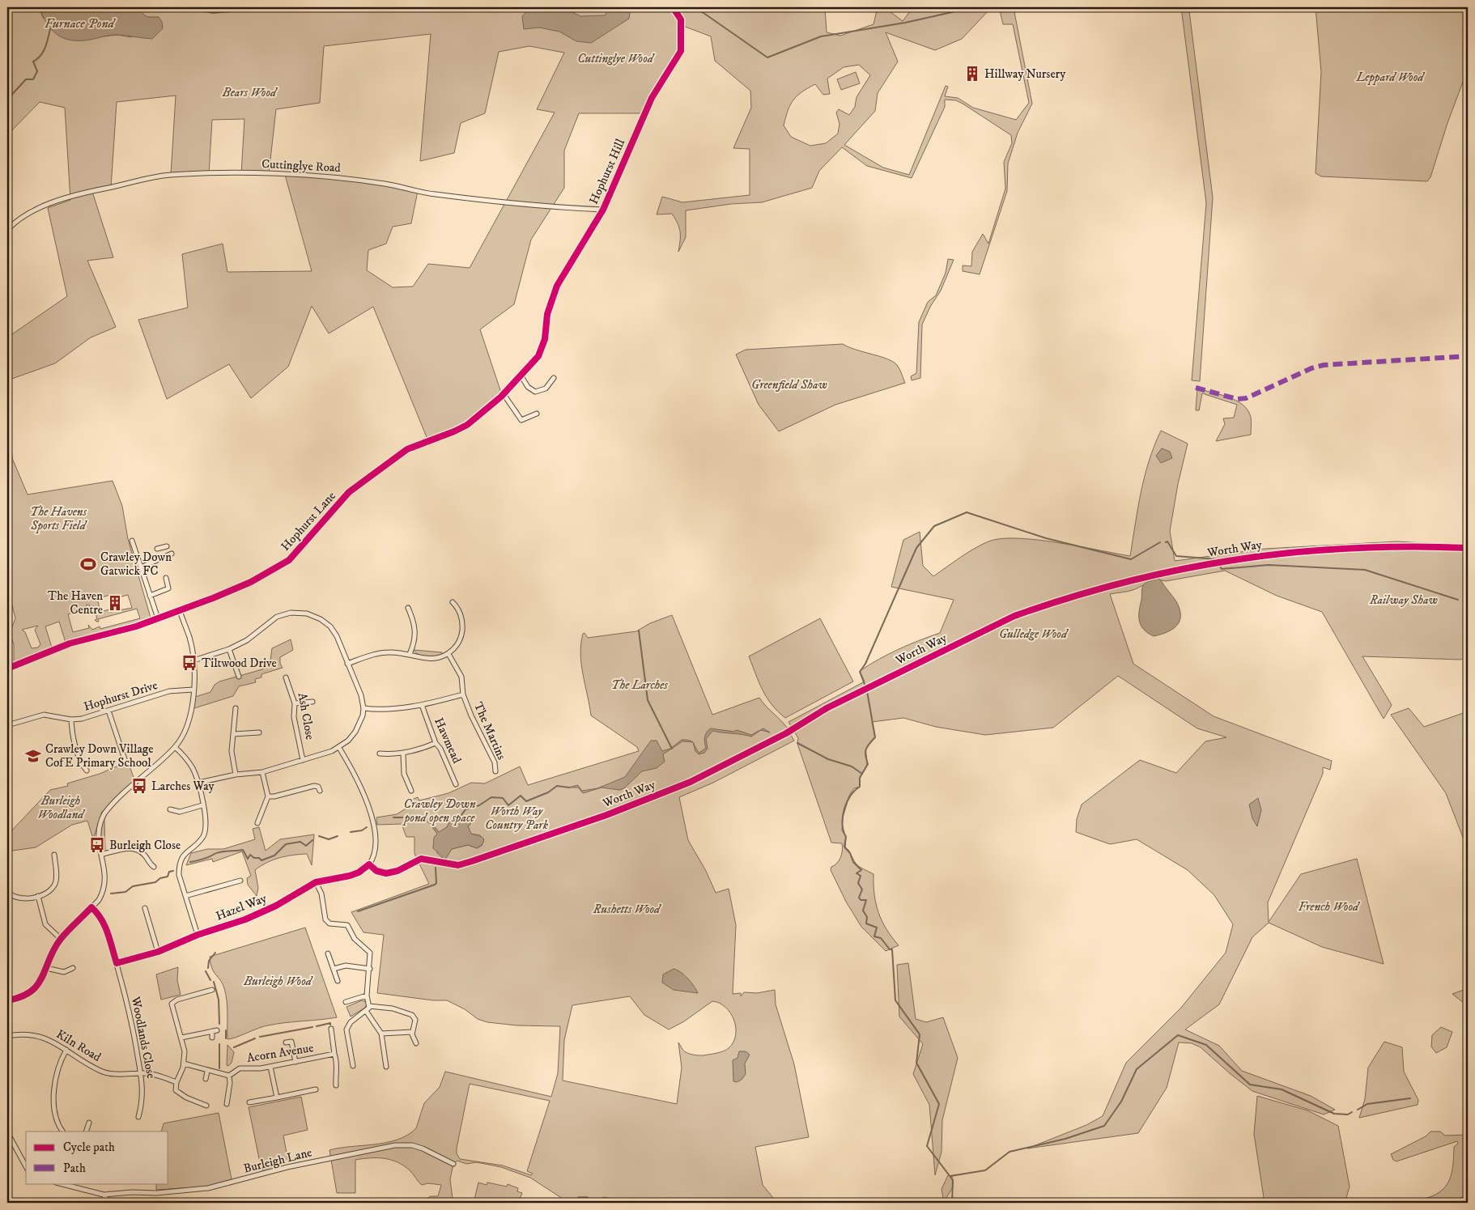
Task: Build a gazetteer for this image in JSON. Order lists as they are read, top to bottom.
{
  "streets": {
    "street": [
      "Cuttinglye Road",
      "Hophurst Hill",
      "Hophurst Lane",
      "Hophurst Drive",
      "Ash Close",
      "The Martins",
      "Hawmead",
      "Hazel Way",
      "Woodlands Close",
      "Kiln Road",
      "Acorn Avenue",
      "Burleigh Lane"
    ],
    "cycle path": ["Worth Way"]
  },
  "crossings": [
    ["Cuttinglye Road", "Hophurst Hill"],
    ["Hophurst Hill", "Hophurst Lane"],
    ["Hazel Way", "Woodlands Close"],
    ["Woodlands Close", "Kiln Road"]
  ],
  "water": ["Furnace Pond"],
  "parks": [
    "Cuttinglye Wood",
    "Leppard Wood",
    "Bears Wood",
    "Greenfield Shaw",
    "The Havens Sports Field",
    "Railway Shaw",
    "Gulledge Wood",
    "The Larches",
    "Burleigh Woodland",
    "Crawley Down pond open space",
    "Worth Way Country Park",
    "French Wood",
    "Rushetts Wood",
    "Burleigh Wood"
  ],
  "places": {
    "building": ["Hillway Nursery", "The Haven Centre"],
    "sports": ["Crawley Down Gatwick FC"],
    "bus stop": ["Tiltwood Drive", "Larches Way", "Burleigh Close"],
    "school or university": ["Crawley Down Village CofE Primary School"]
  },
  "legend": ["Cycle path", "Path"]
}
